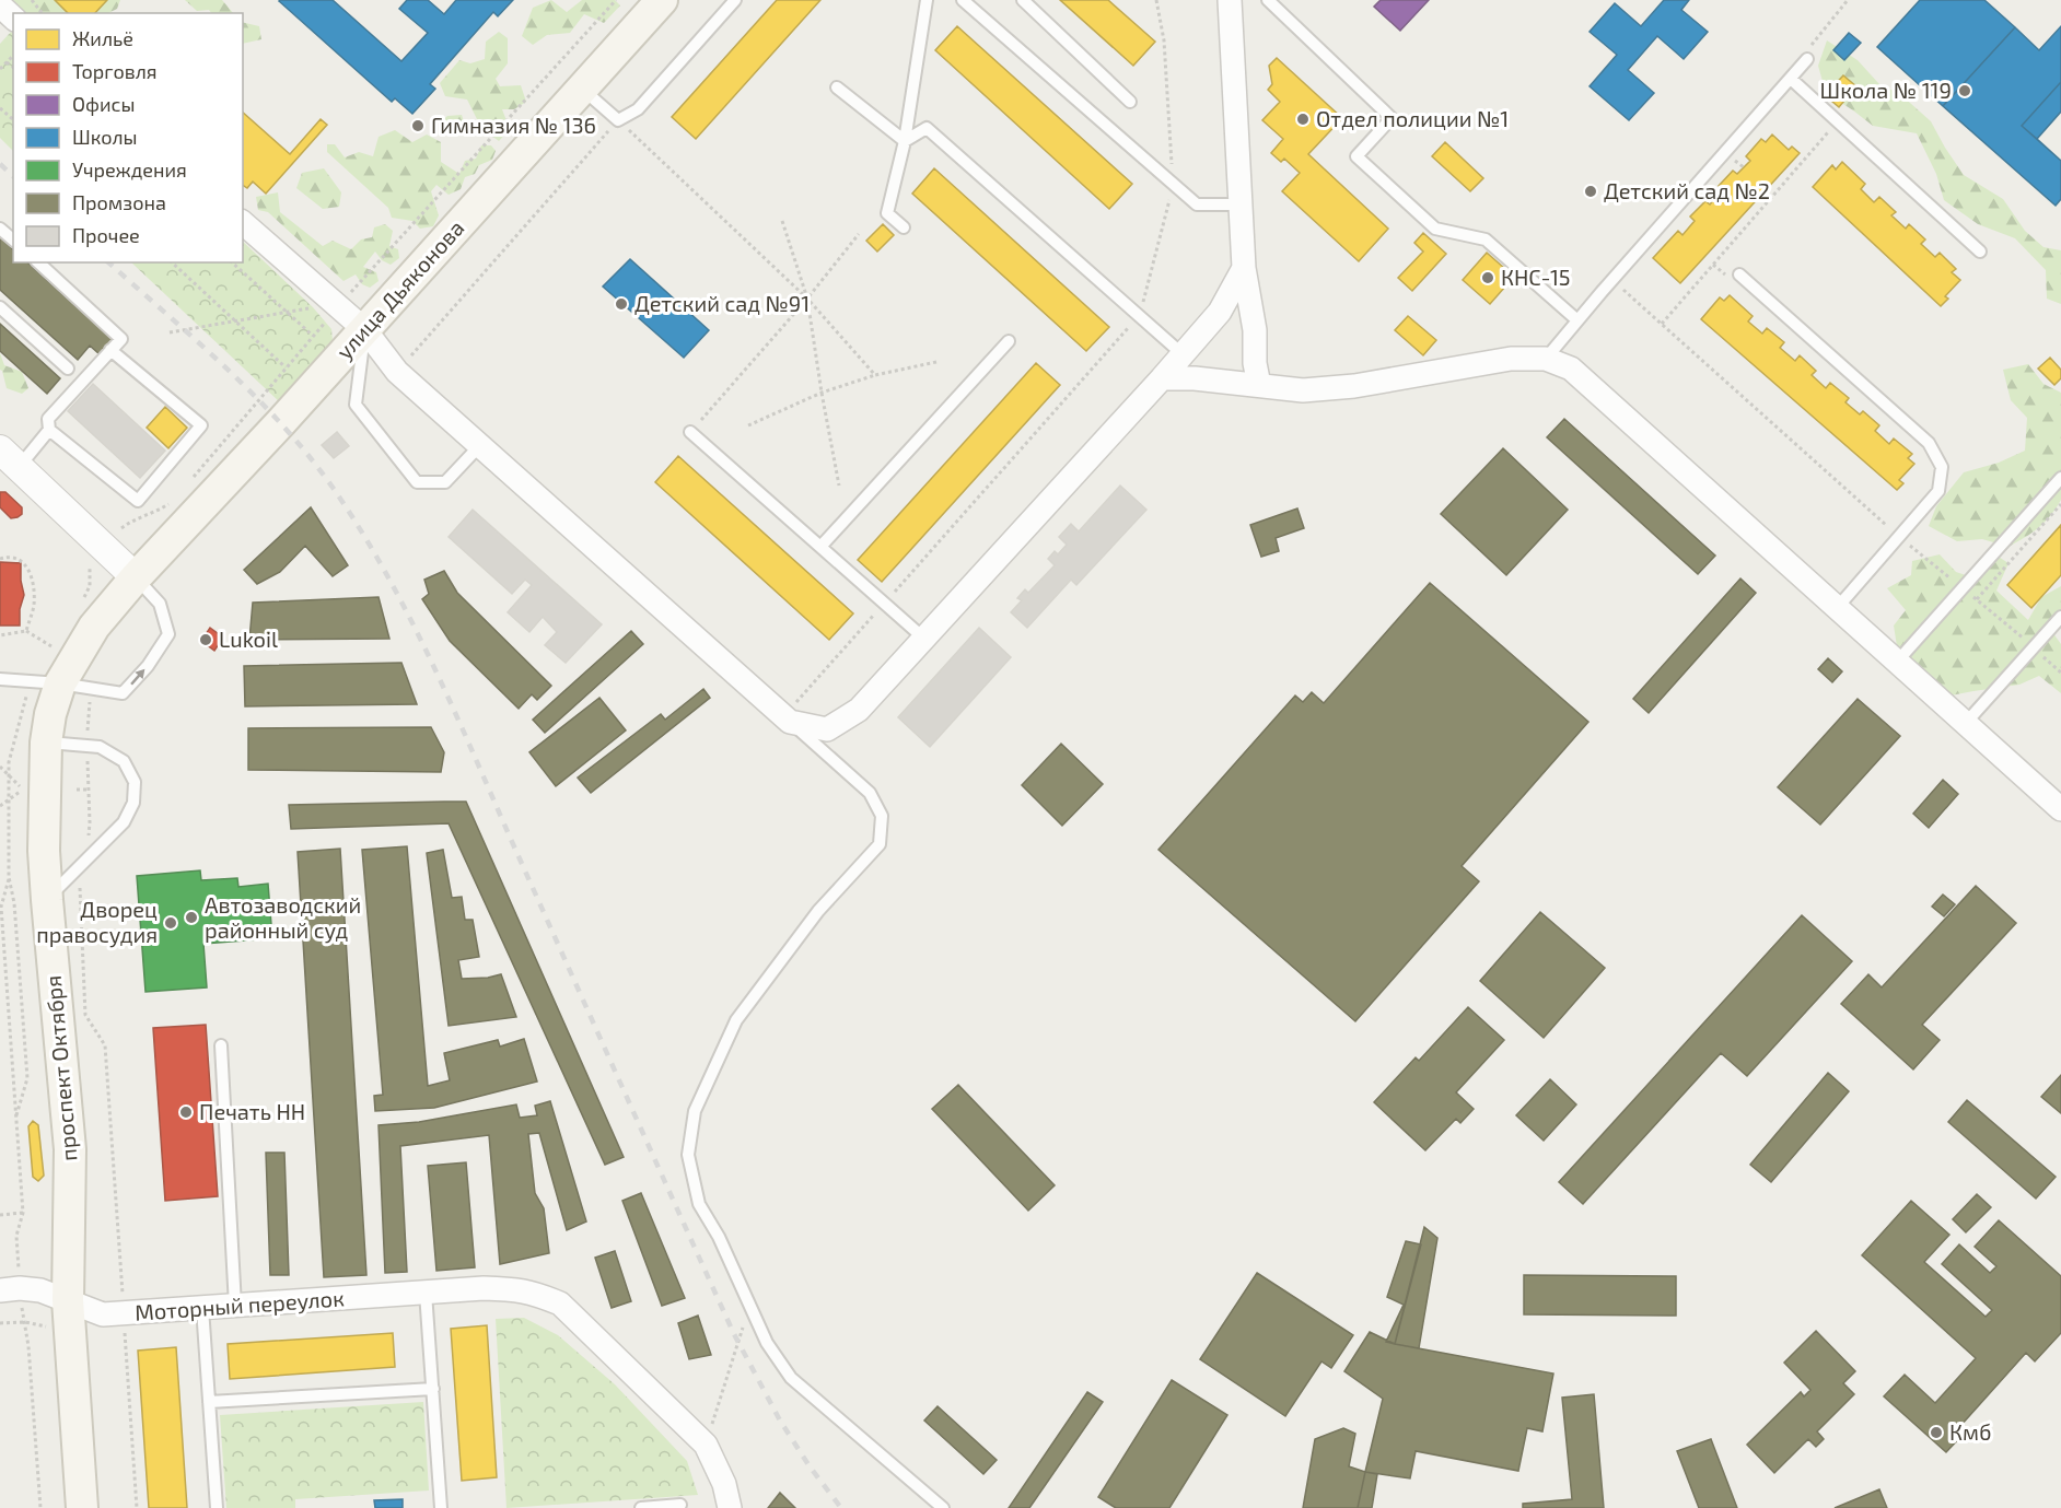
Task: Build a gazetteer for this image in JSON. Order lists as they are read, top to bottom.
{
  "streets": {
    "main road": ["улица Дьяконова", "проспект Октября"],
    "street": ["Моторный переулок"]
  },
  "crossings": [
    ["улица Дьяконова", "проспект Октября"],
    ["проспект Октября", "Моторный переулок"]
  ],
  "places": [
    "Школа № 119",
    "Отдел полиции №1",
    "Гимназия № 136",
    "Детский сад №2",
    "КНС-15",
    "Детский сад №91",
    "Lukoil",
    "Автозаводский районный суд",
    "Дворец правосудия",
    "Печать НН",
    "Кмб"
  ],
  "legend": [
    "Жильё",
    "Торговля",
    "Офисы",
    "Школы",
    "Учреждения",
    "Промзона",
    "Прочее"
  ]
}
